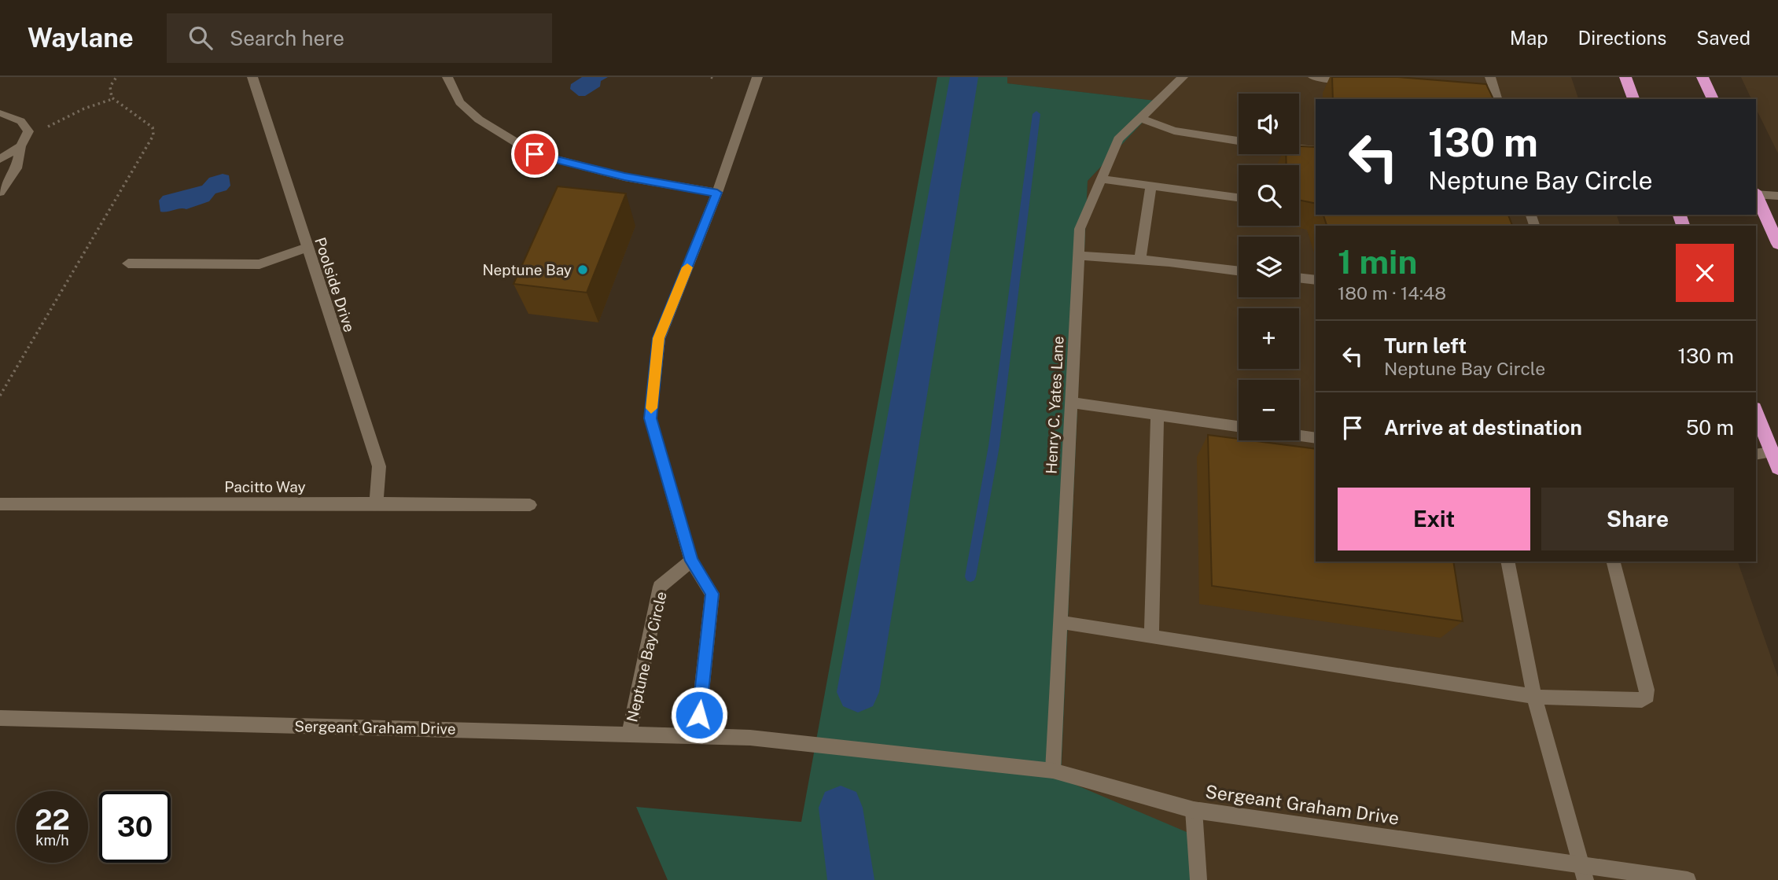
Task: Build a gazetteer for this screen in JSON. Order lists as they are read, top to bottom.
{
  "streets": {
    "street": [
      "Poolside Drive",
      "Henry C. Yates Lane",
      "Pacitto Way",
      "Neptune Bay Circle",
      "Sergeant Graham Drive"
    ]
  },
  "crossings": [
    ["Poolside Drive", "Pacitto Way"],
    ["Henry C. Yates Lane", "Sergeant Graham Drive"],
    ["Neptune Bay Circle", "Sergeant Graham Drive"]
  ],
  "places": ["Neptune Bay"],
  "page": {
    "header": "Waylane",
    "search": "Search here",
    "nav": ["Map", "Directions", "Saved"],
    "map_buttons": ["+", "−"],
    "turn": ["130 m", "Neptune Bay Circle"],
    "heading": ["1 min", "180 m · 14:48"],
    "list": [
      {
        "name": "Turn left",
        "note": "Neptune Bay Circle",
        "value": "130 m"
      },
      {
        "name": "Arrive at destination",
        "value": "50 m"
      }
    ],
    "buttons": ["Exit", "Share"],
    "speed": "22 km/h",
    "limit": "30"
  }
}
